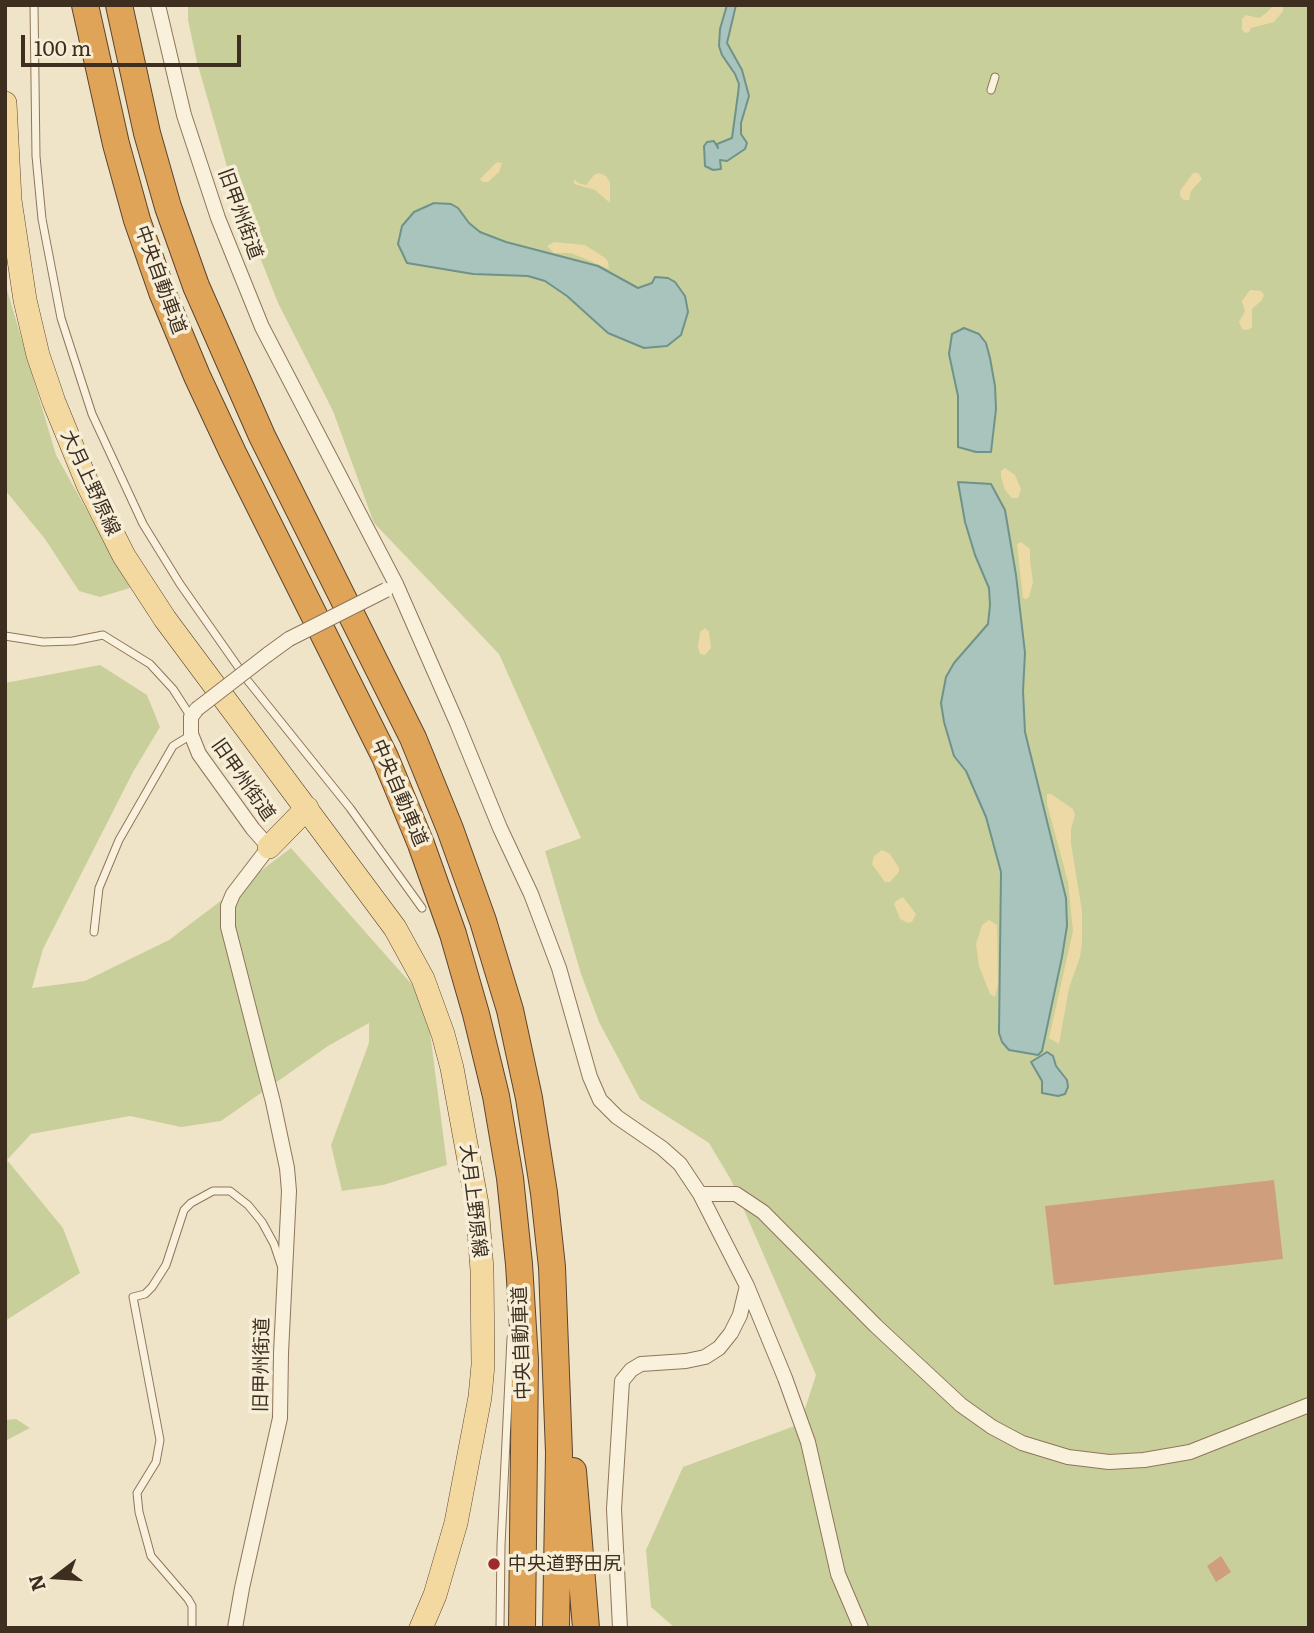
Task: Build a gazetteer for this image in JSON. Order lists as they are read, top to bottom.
{
  "streets": {
    "highway": ["中央自動車道"],
    "main road": ["大月上野原線"],
    "street": ["旧甲州街道"]
  },
  "places": ["中央道野田尻"],
  "scale_bar": "100 m",
  "north": "left"
}
